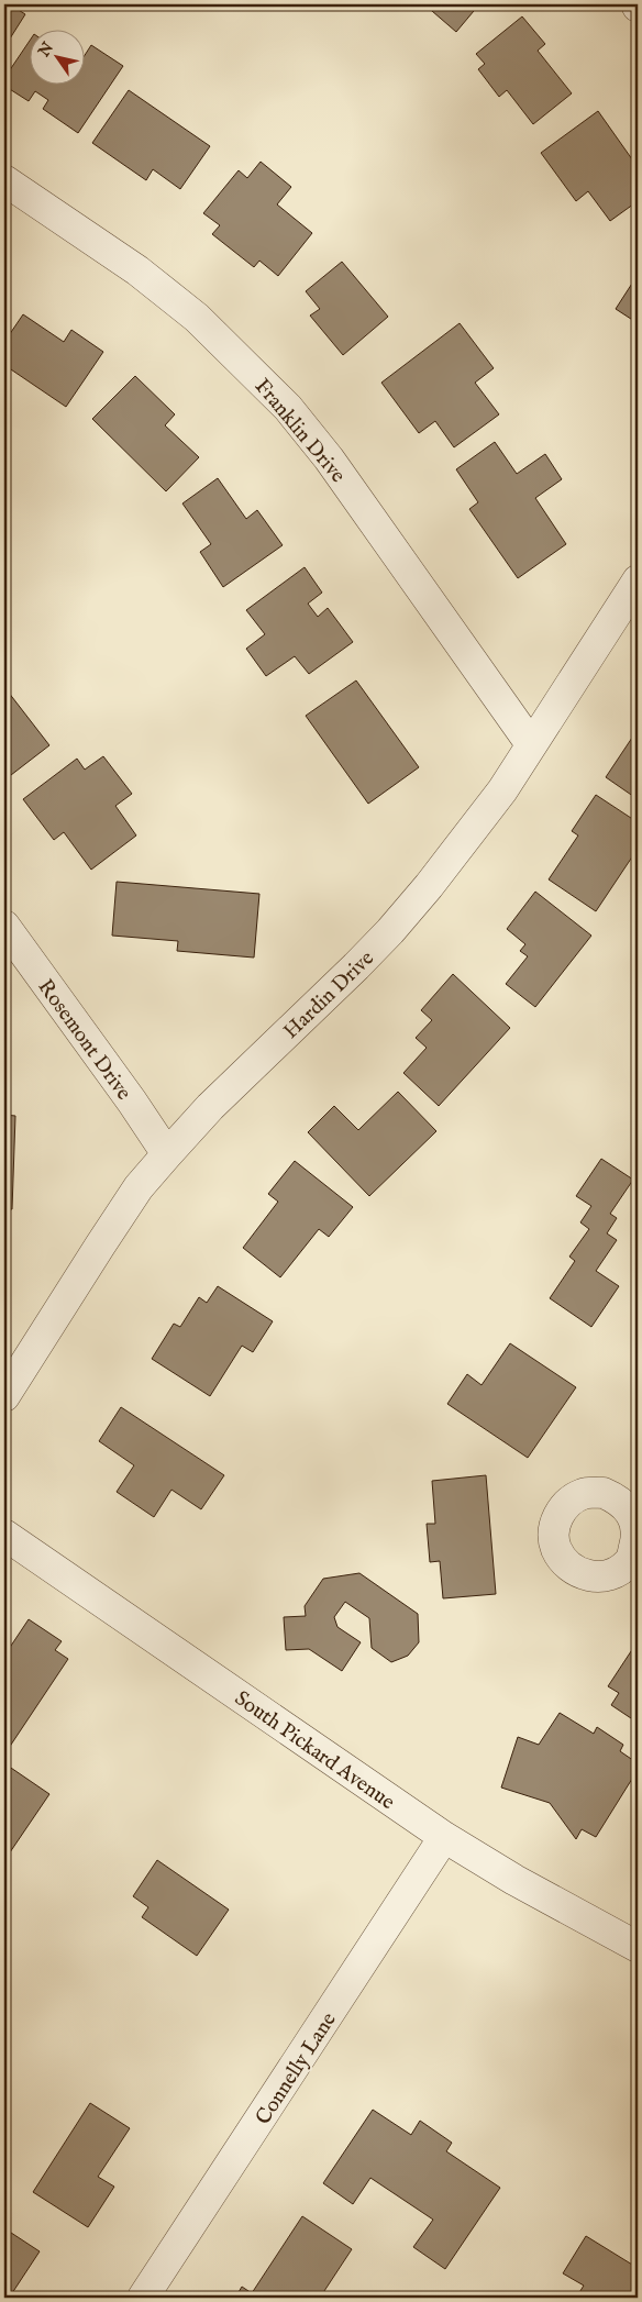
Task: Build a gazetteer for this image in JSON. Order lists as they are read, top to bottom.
{
  "streets": {
    "street": [
      "Franklin Drive",
      "Hardin Drive",
      "Rosemont Drive",
      "South Pickard Avenue",
      "Connelly Lane"
    ]
  },
  "crossings": [
    ["Franklin Drive", "Hardin Drive"],
    ["Hardin Drive", "Rosemont Drive"],
    ["South Pickard Avenue", "Connelly Lane"]
  ],
  "north": "top left"
}
